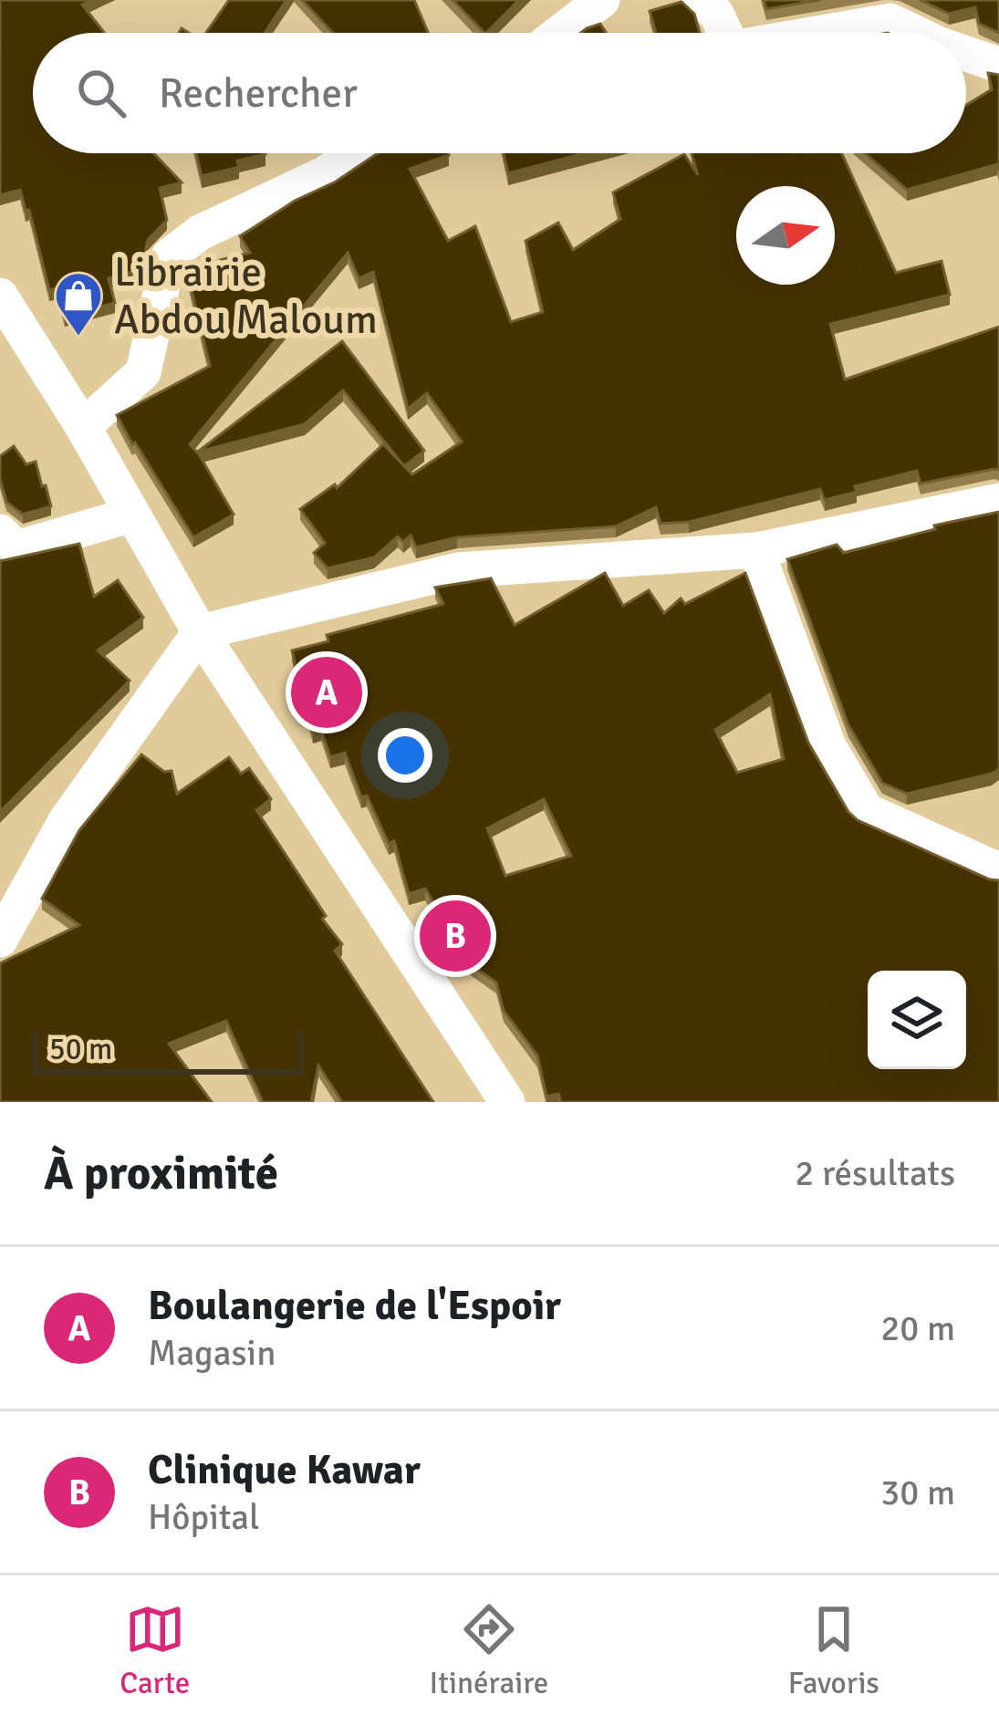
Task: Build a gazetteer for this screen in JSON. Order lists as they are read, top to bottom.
{
  "places": {
    "shop": ["Librairie Abdou Maloum"]
  },
  "scale_bar": "50 m",
  "north": "right",
  "page": {
    "search": "Rechercher",
    "pins": ["A", "B"],
    "scale": "50 m",
    "heading": ["À proximité", "2 résultats"],
    "list": [
      {
        "mark": "A",
        "name": "Boulangerie de l'Espoir",
        "note": "Magasin",
        "value": "20 m"
      },
      {
        "mark": "B",
        "name": "Clinique Kawar",
        "note": "Hôpital",
        "value": "30 m"
      }
    ],
    "nav": ["Carte", "Itinéraire", "Favoris"]
  }
}
